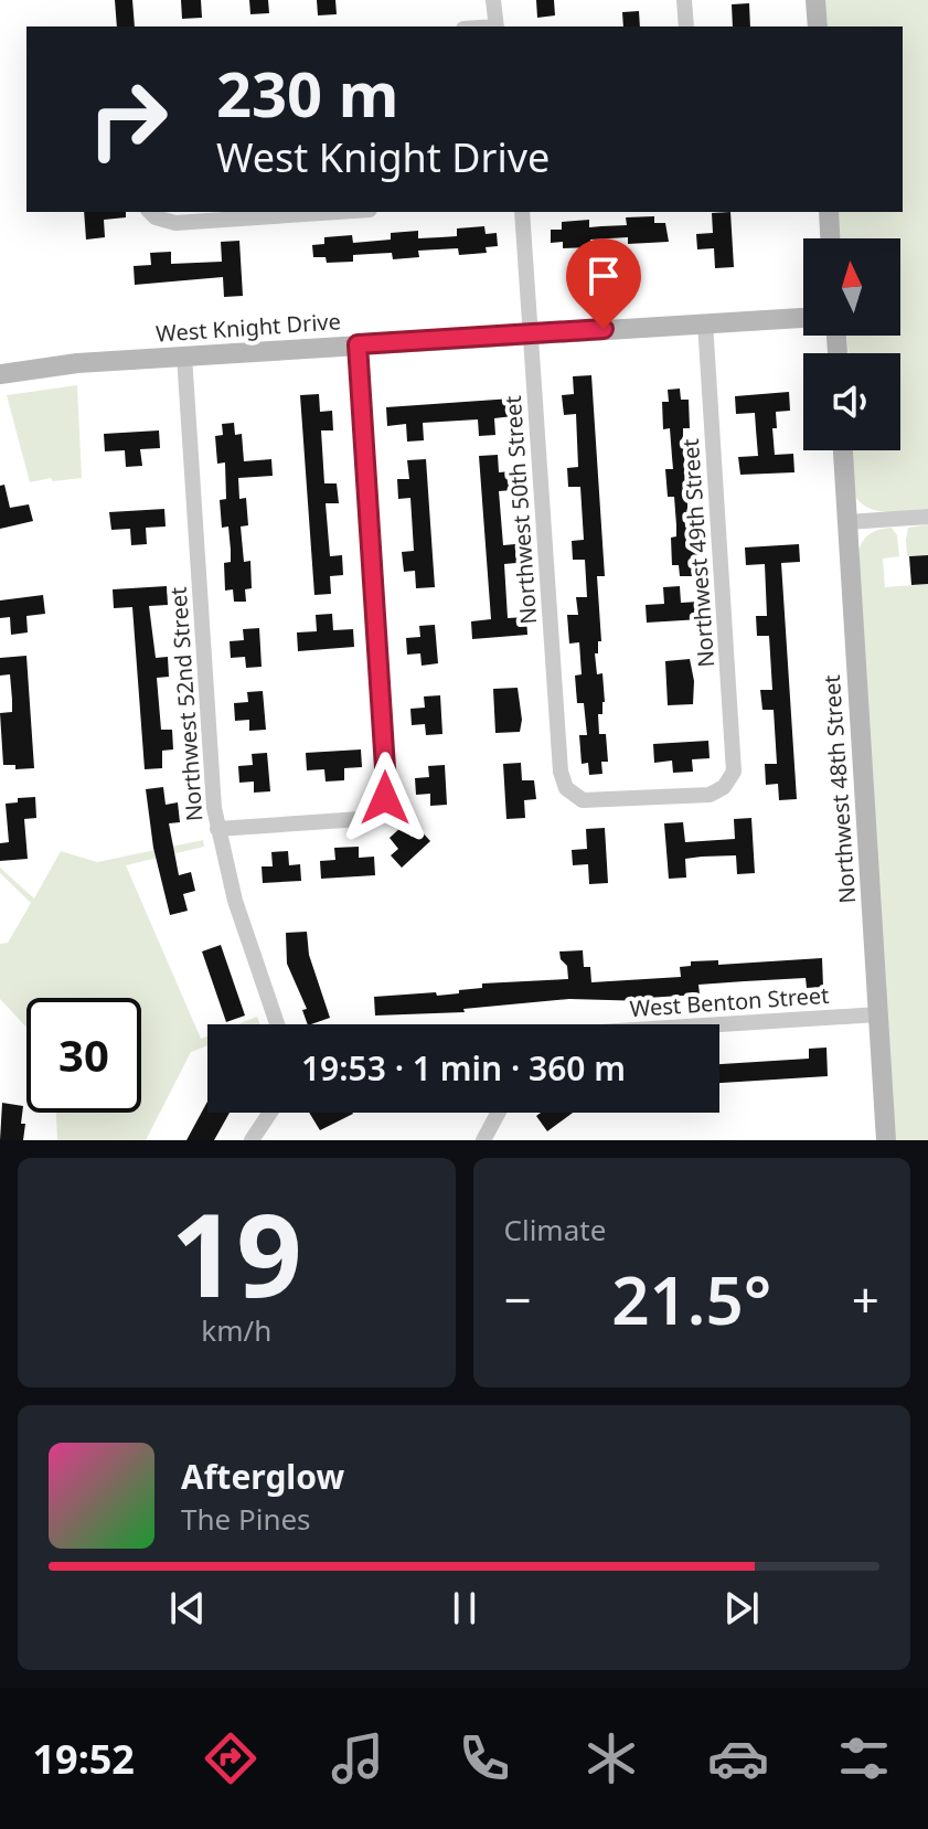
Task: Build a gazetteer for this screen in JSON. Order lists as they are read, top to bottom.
{
  "streets": {
    "main road": ["West Knight Drive", "Northwest 48th Street"],
    "street": [
      "Northwest 50th Street",
      "Northwest 49th Street",
      "Northwest 52nd Street",
      "West Benton Street"
    ]
  },
  "crossings": [
    ["West Knight Drive", "Northwest 50th Street"],
    ["West Knight Drive", "Northwest 49th Street"],
    ["West Knight Drive", "Northwest 52nd Street"],
    ["Northwest 50th Street", "Northwest 49th Street"],
    ["Northwest 48th Street", "West Benton Street"]
  ],
  "north": "top",
  "page": {
    "turn": ["230 m", "West Knight Drive"],
    "limit": "30",
    "trip": "19:53 · 1 min · 360 m",
    "tile": [
      ["19", "km/h"],
      "Climate"
    ],
    "heat": ["−", "21.5°", "+"],
    "song": ["Afterglow", "The Pines"],
    "tabs": "19:52"
  }
}
